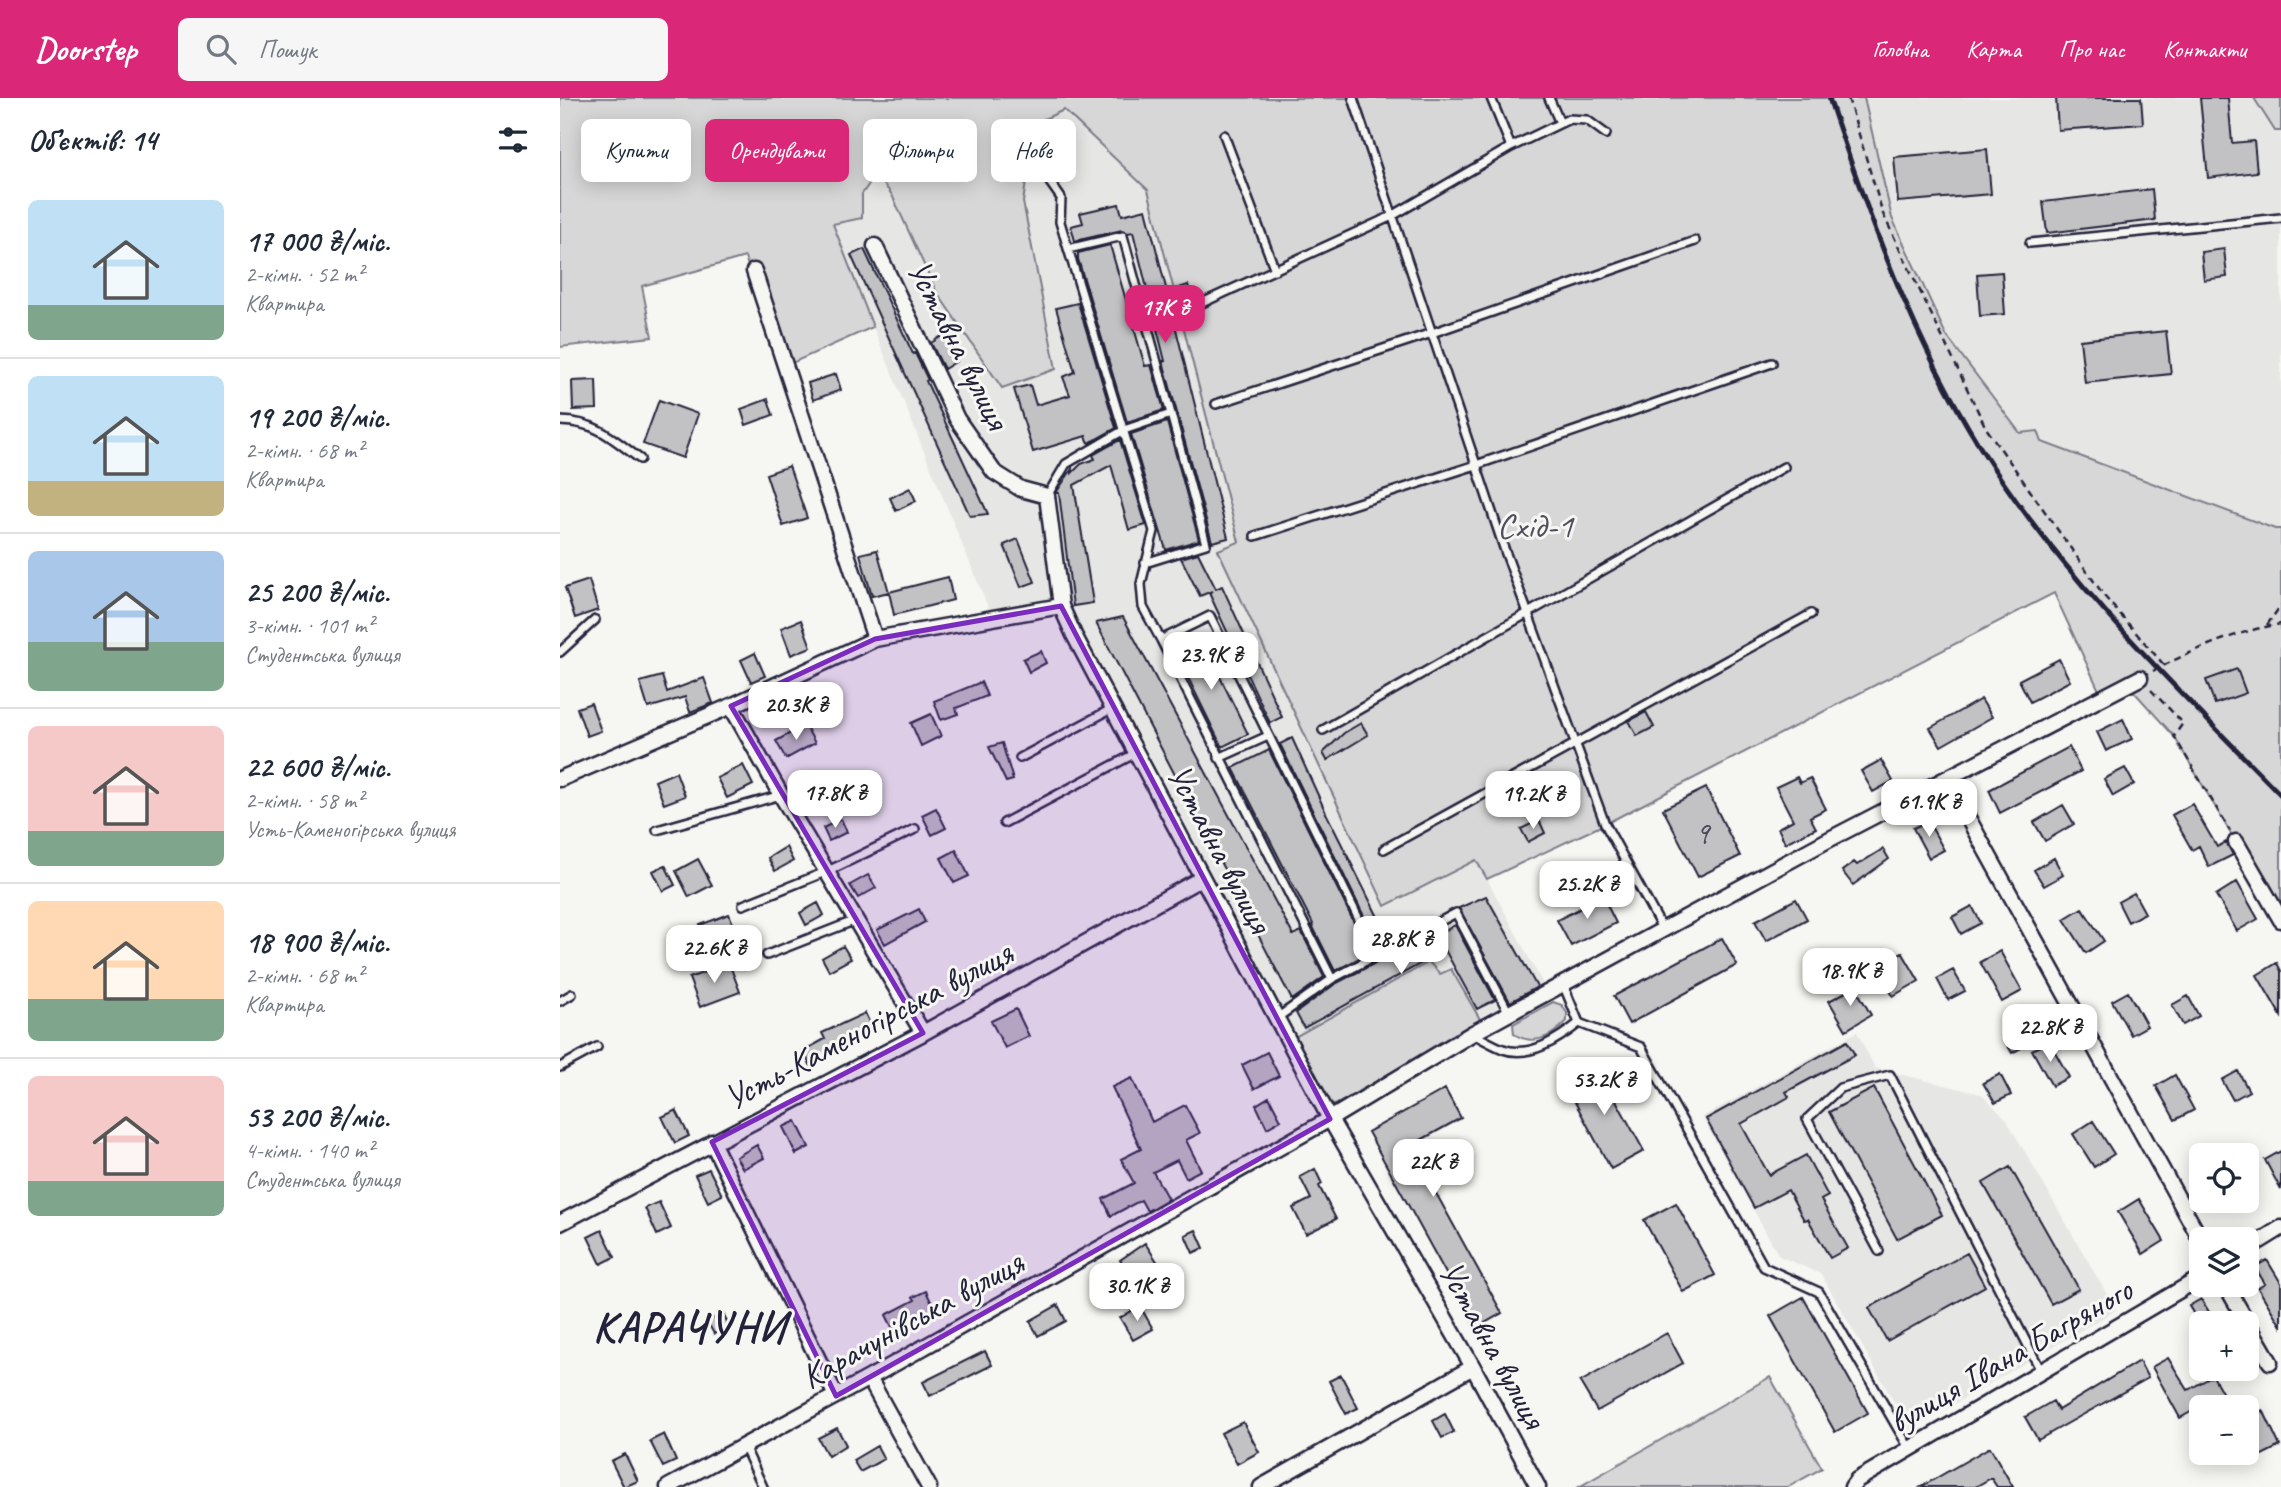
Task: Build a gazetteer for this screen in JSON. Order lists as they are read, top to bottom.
{
  "streets": {
    "street": [
      "Уставна вулиця",
      "Усть-Каменогірська вулиця",
      "Карачунівська вулиця",
      "вулиця Івана Багряного"
    ]
  },
  "crossings": [
    ["Уставна вулиця", "Усть-Каменогірська вулиця"],
    ["Уставна вулиця", "Карачунівська вулиця"]
  ],
  "districts": ["КАРАЧУНИ"],
  "parks": ["Схід-1"],
  "house_numbers": ["9"],
  "page": {
    "header": "Doorstep",
    "search": "Пошук",
    "nav": [
      "Головна",
      "Карта",
      "Про нас",
      "Контакти"
    ],
    "heading": "Об’єктів: 14",
    "chip": [
      "Купити",
      "Орендувати",
      "Фільтри",
      "Нове"
    ],
    "list": [
      {
        "name": "17 000 ₴/міс.",
        "note": "2-кімн. · 52 m² · Квартира"
      },
      {
        "name": "19 200 ₴/міс.",
        "note": "2-кімн. · 68 m² · Квартира"
      },
      {
        "name": "25 200 ₴/міс.",
        "note": "3-кімн. · 101 m² · Студентська вулиця"
      },
      {
        "name": "22 600 ₴/міс.",
        "note": "2-кімн. · 58 m² · Усть-Каменогірська вулиця"
      },
      {
        "name": "18 900 ₴/міс.",
        "note": "2-кімн. · 68 m² · Квартира"
      },
      {
        "name": "53 200 ₴/міс.",
        "note": "4-кімн. · 140 m² · Студентська вулиця"
      }
    ],
    "price": [
      "17K ₴",
      "23.9K ₴",
      "20.3K ₴",
      "17.8K ₴",
      "19.2K ₴",
      "61.9K ₴",
      "25.2K ₴",
      "28.8K ₴",
      "22.6K ₴",
      "18.9K ₴",
      "22.8K ₴",
      "53.2K ₴",
      "22K ₴",
      "30.1K ₴"
    ],
    "map_buttons": ["+", "−"]
  }
}
